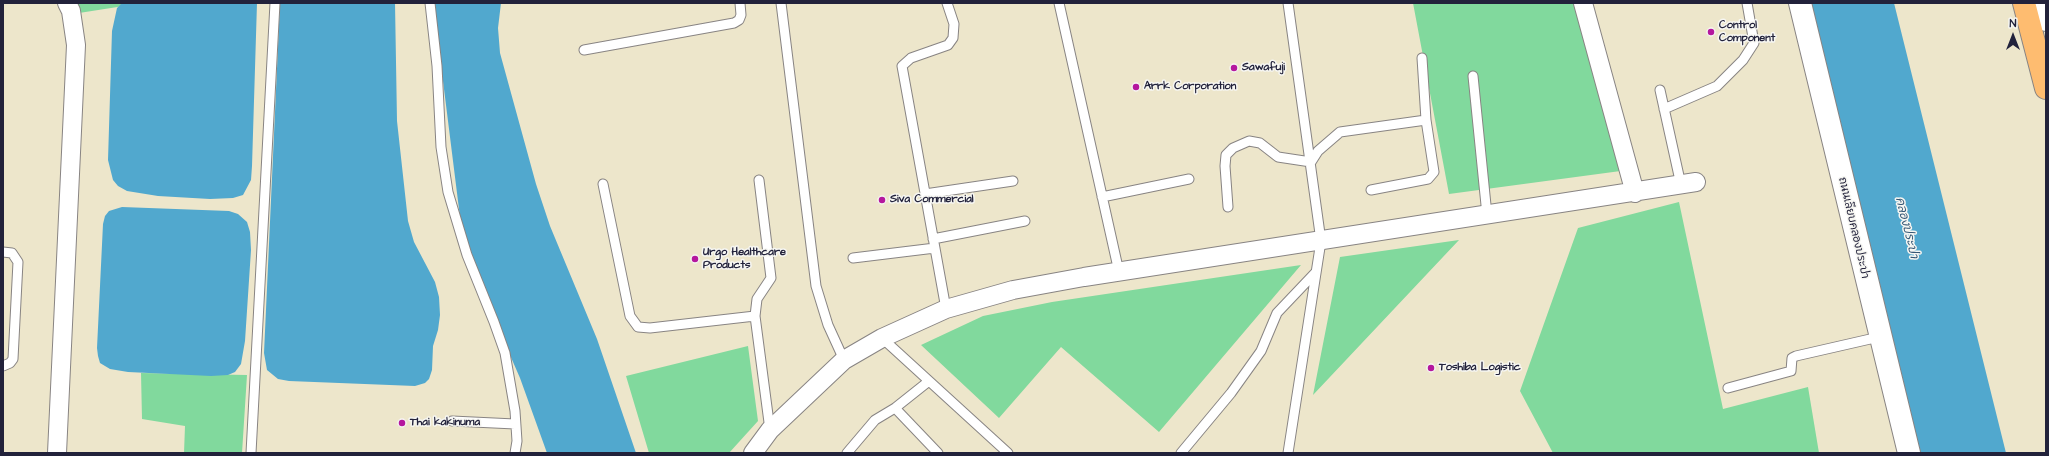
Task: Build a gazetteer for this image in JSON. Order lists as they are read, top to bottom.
{
  "streets": {
    "street": ["ถนนเลียบคลองประปา"]
  },
  "water": ["คลองประปา"],
  "places": [
    "Control Component",
    "Sawafuji",
    "Arrk Corporation",
    "Siva Commercial",
    "Urgo Healthcare Products",
    "Toshiba Logistic",
    "Thai kakinuma"
  ],
  "north": "top"
}
